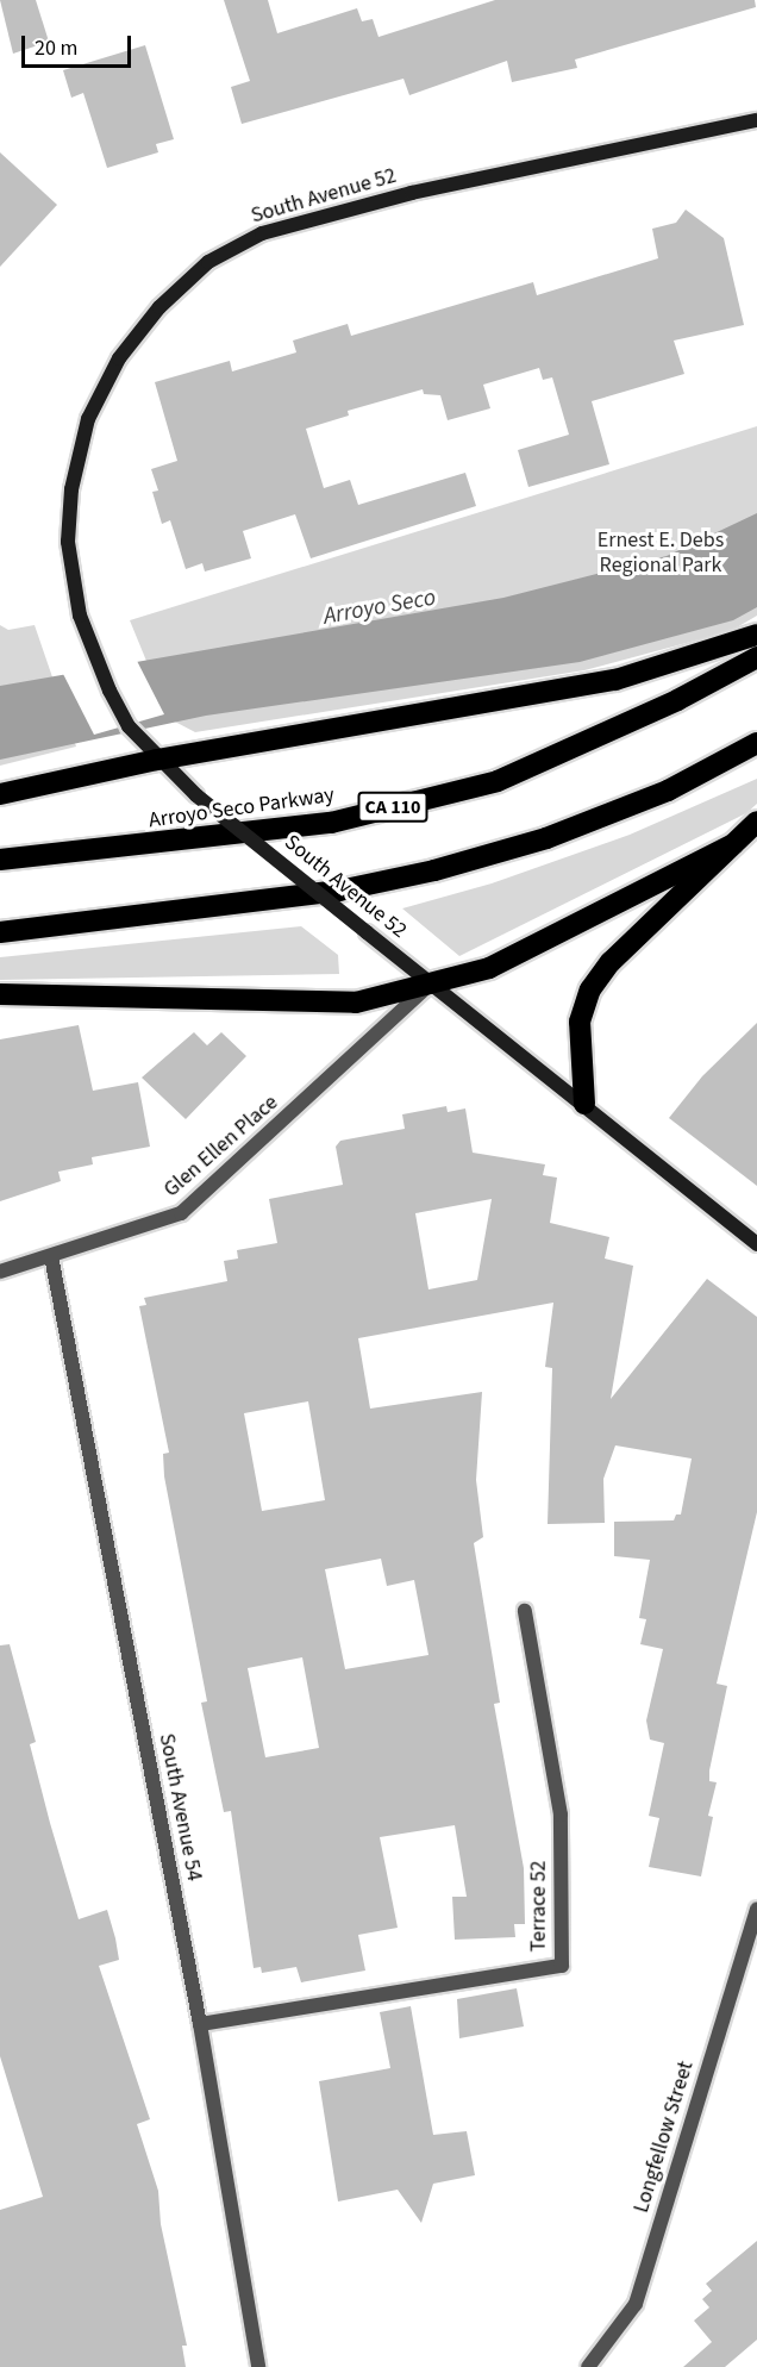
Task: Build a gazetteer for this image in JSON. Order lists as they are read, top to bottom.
{
  "streets": {
    "highway": ["CA 110", "Arroyo Seco Parkway"],
    "street": [
      "South Avenue 52",
      "Glen Ellen Place",
      "South Avenue 54",
      "Terrace 52",
      "Longfellow Street"
    ]
  },
  "crossings": [
    ["South Avenue 52", "Glen Ellen Place"],
    ["Glen Ellen Place", "South Avenue 54"],
    ["South Avenue 54", "Terrace 52"]
  ],
  "water": ["Arroyo Seco"],
  "parks": ["Ernest E. Debs Regional Park"],
  "scale_bar": "20 m"
}
